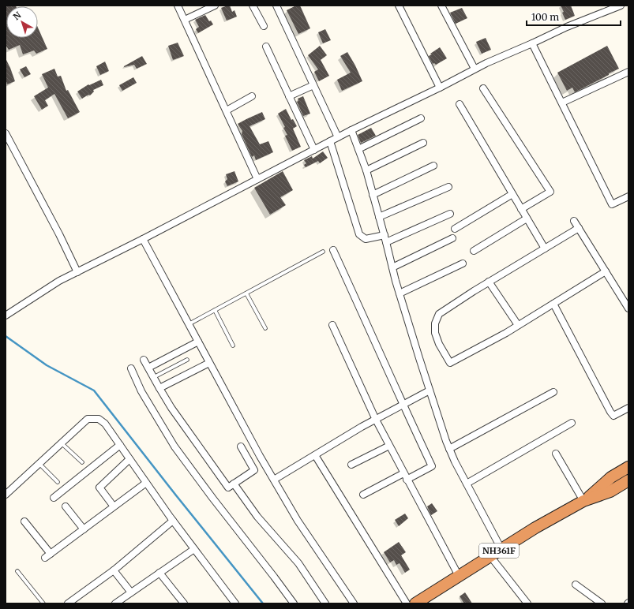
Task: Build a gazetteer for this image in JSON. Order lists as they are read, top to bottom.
{
  "streets": {
    "highway": ["NH361F"]
  },
  "scale_bar": "100 m",
  "north": "top left"
}
